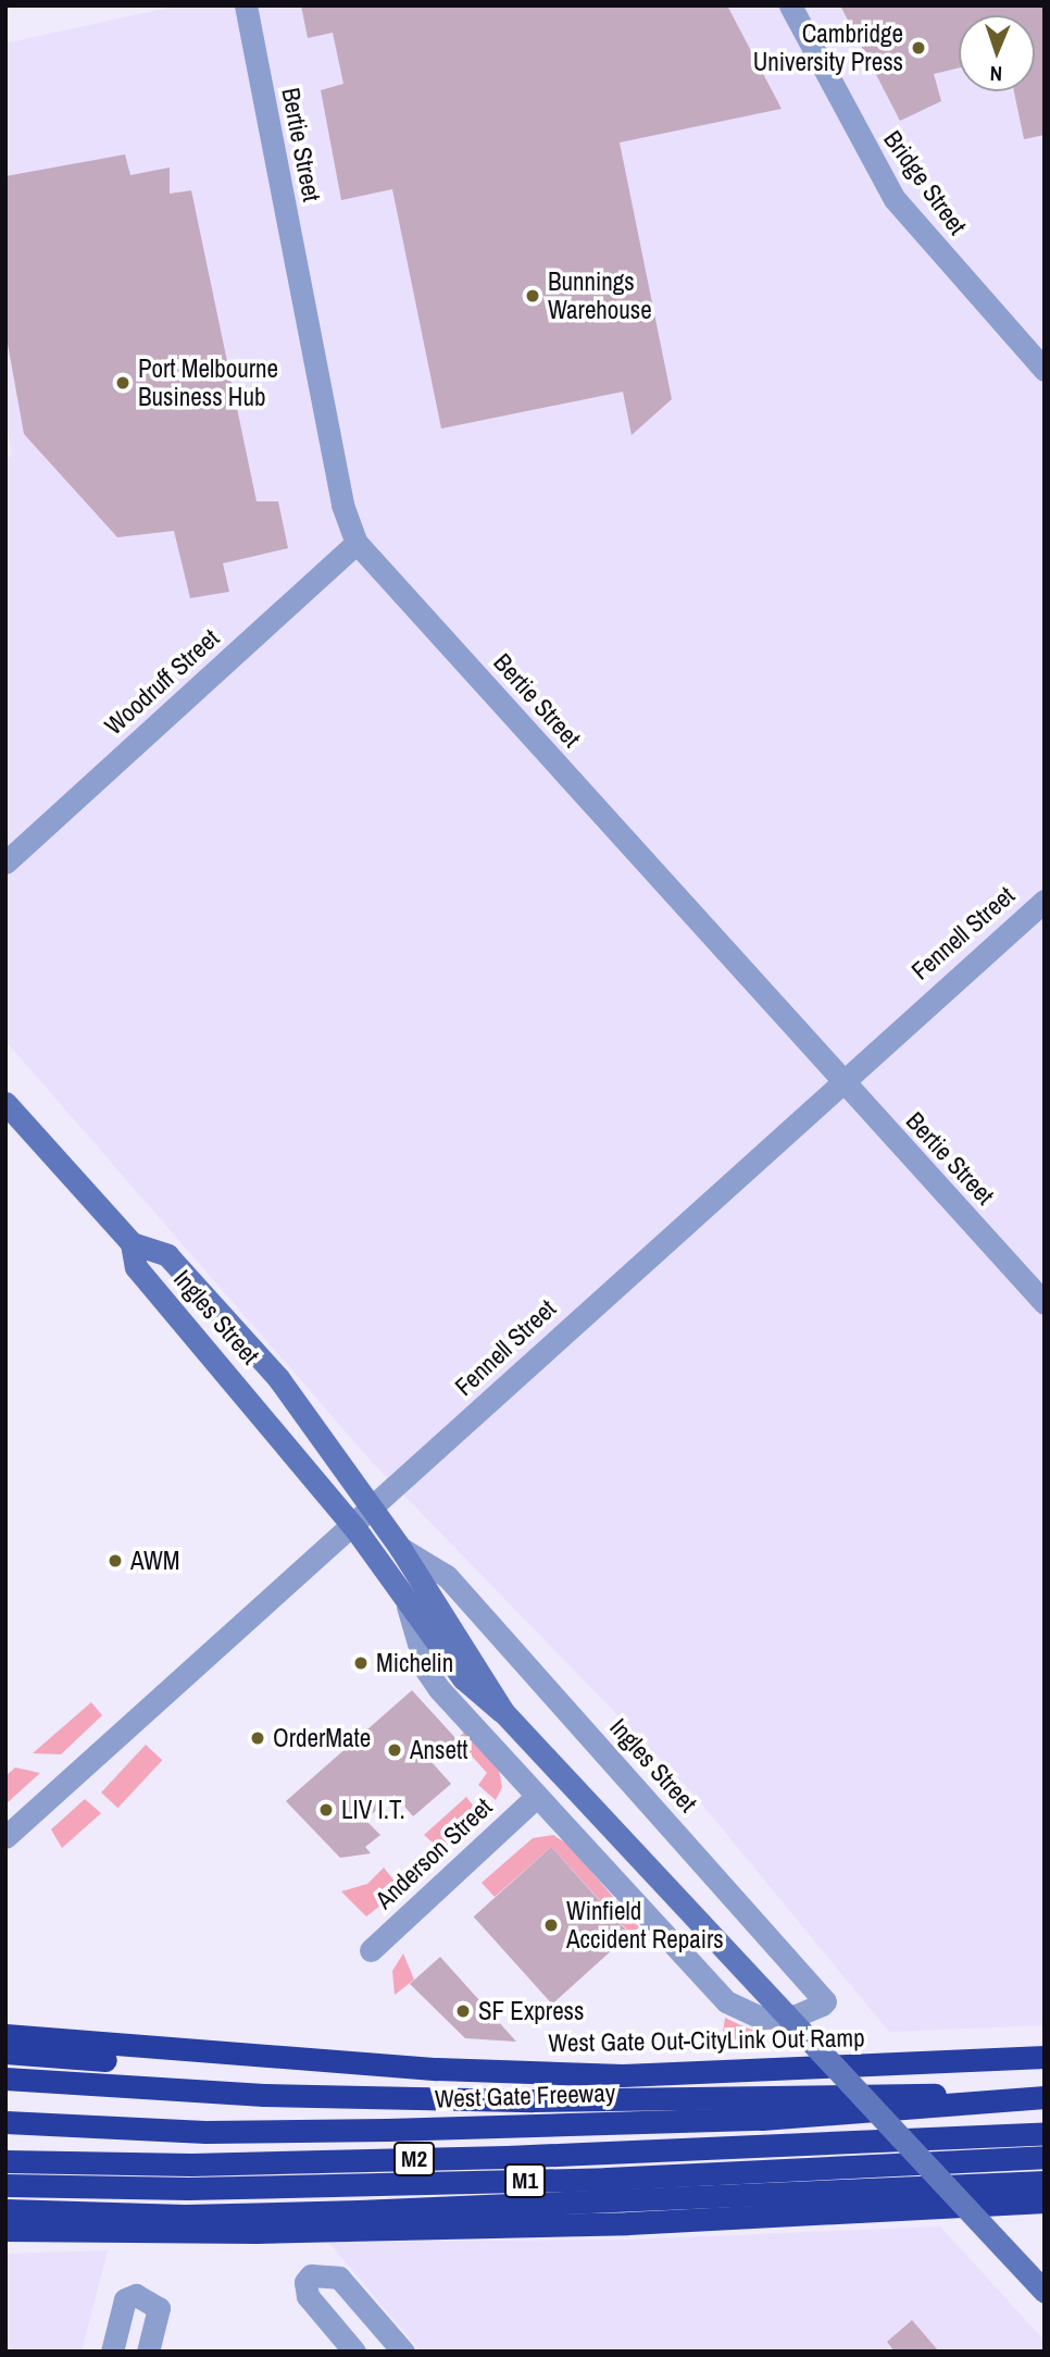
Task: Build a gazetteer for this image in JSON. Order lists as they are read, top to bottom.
{
  "streets": {
    "highway": [
      "West Gate Out-CityLink Out Ramp",
      "West Gate Freeway",
      "M2",
      "M1"
    ],
    "street": [
      "Bertie Street",
      "Bridge Street",
      "Woodruff Street",
      "Fennell Street",
      "Ingles Street",
      "Anderson Street"
    ]
  },
  "crossings": [
    ["Bertie Street", "Woodruff Street"],
    ["Bertie Street", "Fennell Street"],
    ["Fennell Street", "Ingles Street"],
    ["Ingles Street", "Anderson Street"]
  ],
  "places": [
    "Cambridge University Press",
    "Bunnings Warehouse",
    "Port Melbourne Business Hub",
    "AWM",
    "Michelin",
    "OrderMate",
    "Ansett",
    "LIV I.T.",
    "Winfield Accident Repairs",
    "SF Express"
  ],
  "north": "bottom"
}
